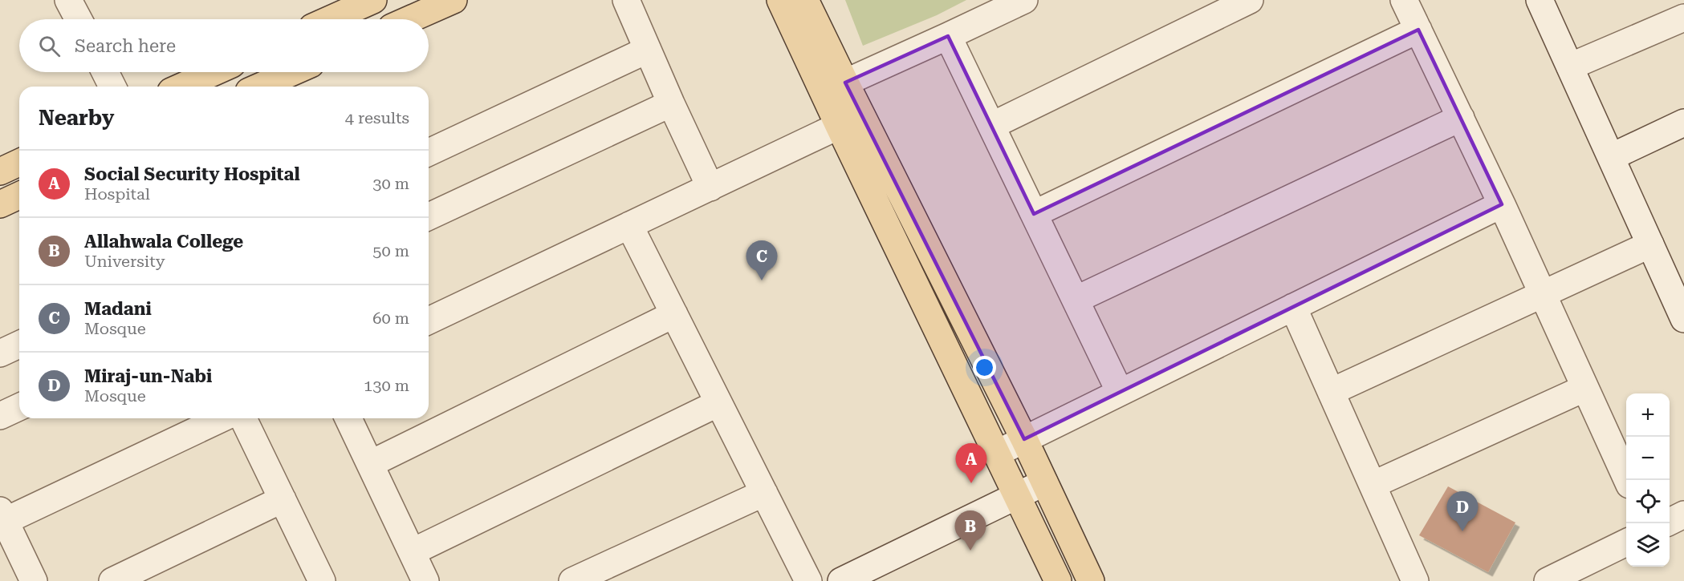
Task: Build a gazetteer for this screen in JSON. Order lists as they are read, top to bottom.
{
  "page": {
    "search": "Search here",
    "heading": ["Nearby", "4 results"],
    "list": [
      {
        "mark": "A",
        "name": "Social Security Hospital",
        "note": "Hospital",
        "value": "30 m"
      },
      {
        "mark": "B",
        "name": "Allahwala College",
        "note": "University",
        "value": "50 m"
      },
      {
        "mark": "C",
        "name": "Madani",
        "note": "Mosque",
        "value": "60 m"
      },
      {
        "mark": "D",
        "name": "Miraj-un-Nabi",
        "note": "Mosque",
        "value": "130 m"
      }
    ],
    "pins": [
      "C",
      "A",
      "D",
      "B"
    ],
    "map_buttons": ["+", "−"]
  }
}
